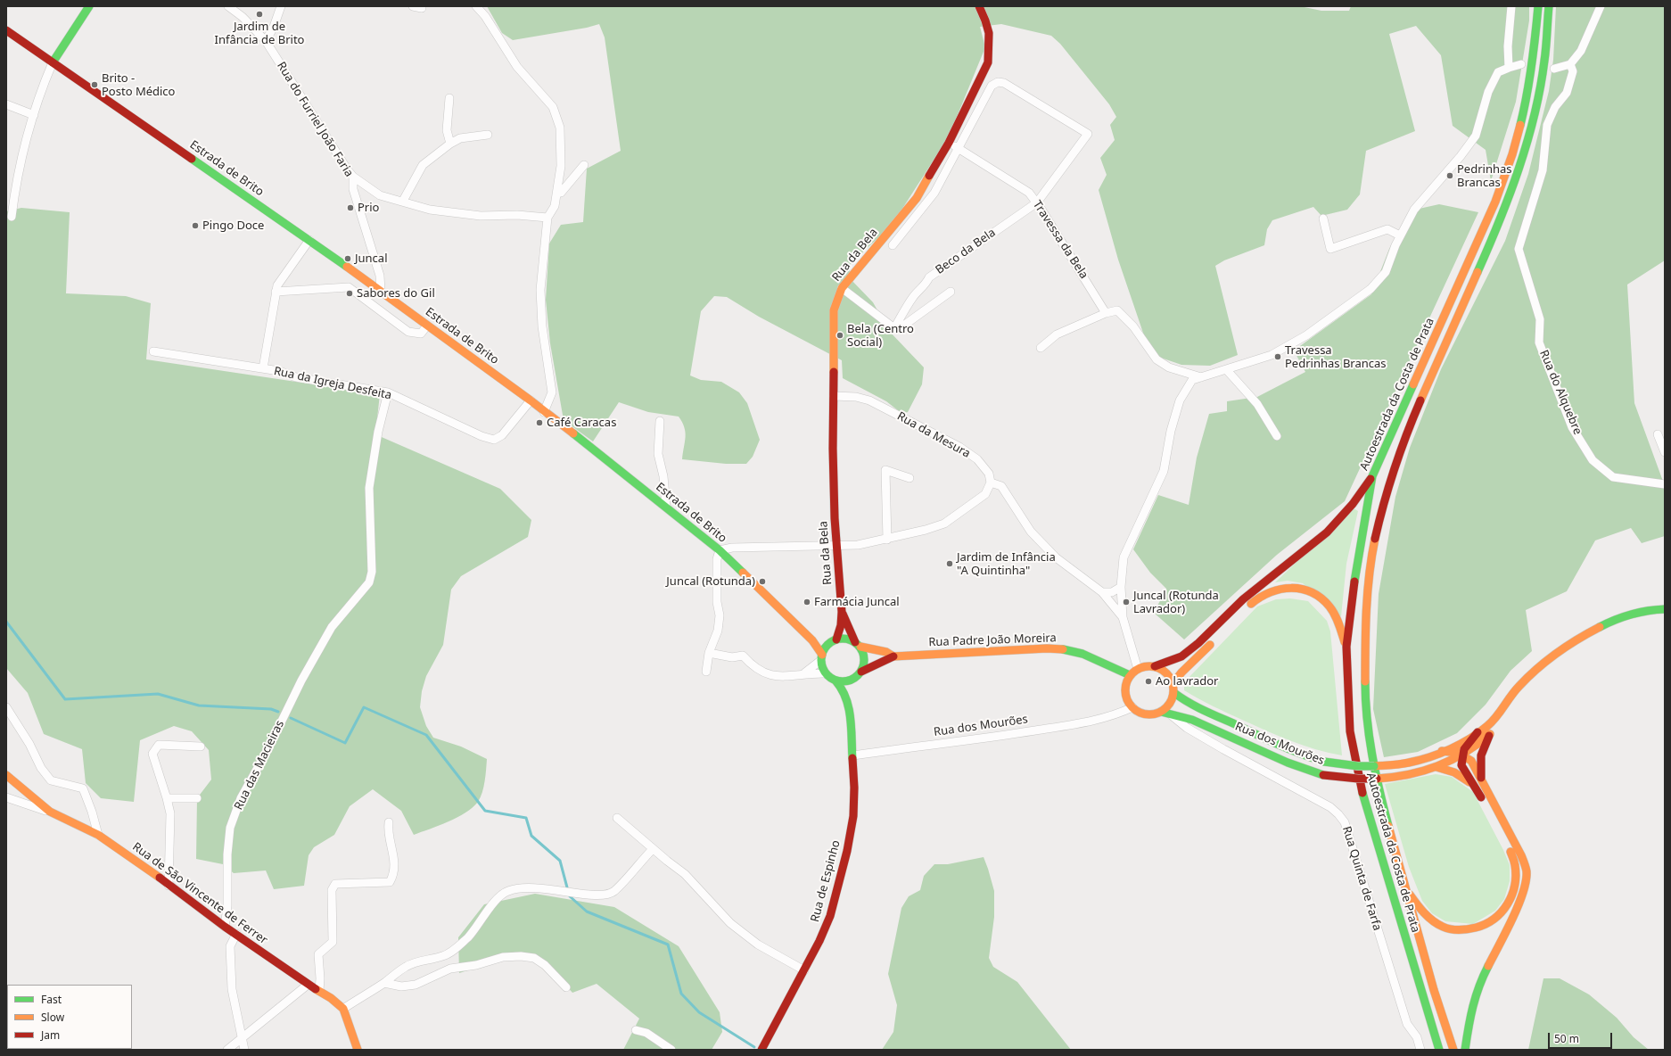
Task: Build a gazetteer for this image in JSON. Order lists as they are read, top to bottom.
{
  "streets": {
    "main road": [
      "Estrada de Brito",
      "Rua da Bela",
      "Autoestrada da Costa de Prata",
      "Rua Padre João Moreira",
      "Rua dos Mourões",
      "Rua de Espinho",
      "Rua de São Vincente de Ferrer"
    ],
    "street": [
      "Rua do Furriel João Faria",
      "Travessa da Bela",
      "Beco da Bela",
      "Rua da Igreja Desfeita",
      "Rua do Alquebre",
      "Rua da Mesura",
      "Rua das Macieiras",
      "Rua Quinta de Farfa"
    ]
  },
  "crossings": [
    ["Rua do Furriel João Faria", "Estrada de Brito"],
    ["Estrada de Brito", "Rua da Bela"],
    ["Estrada de Brito", "Rua da Igreja Desfeita"],
    ["Estrada de Brito", "Rua Padre João Moreira"],
    ["Estrada de Brito", "Rua de Espinho"],
    ["Travessa da Bela", "Beco da Bela"],
    ["Travessa da Bela", "Rua da Bela"],
    ["Beco da Bela", "Rua da Bela"],
    ["Rua da Bela", "Rua da Mesura"],
    ["Rua da Bela", "Rua Padre João Moreira"],
    ["Rua da Bela", "Rua de Espinho"],
    ["Rua da Igreja Desfeita", "Rua das Macieiras"],
    ["Rua Padre João Moreira", "Rua dos Mourões"],
    ["Rua Padre João Moreira", "Rua Quinta de Farfa"],
    ["Rua Padre João Moreira", "Rua de Espinho"],
    ["Rua dos Mourões", "Rua Quinta de Farfa"],
    ["Rua dos Mourões", "Rua de Espinho"],
    ["Rua das Macieiras", "Rua de São Vincente de Ferrer"]
  ],
  "places": [
    "Jardim de Infância de Brito",
    "Brito - Posto Médico",
    "Pedrinhas Brancas",
    "Prio",
    "Pingo Doce",
    "Juncal",
    "Sabores do Gil",
    "Bela (Centro Social)",
    "Travessa Pedrinhas Brancas",
    "Café Caracas",
    "Jardim de Infância \"A Quintinha\"",
    "Juncal (Rotunda)",
    "Farmácia Juncal",
    "Juncal (Rotunda Lavrador)",
    "Ao lavrador"
  ],
  "legend": ["Fast", "Slow", "Jam"],
  "scale_bar": "50 m"
}
